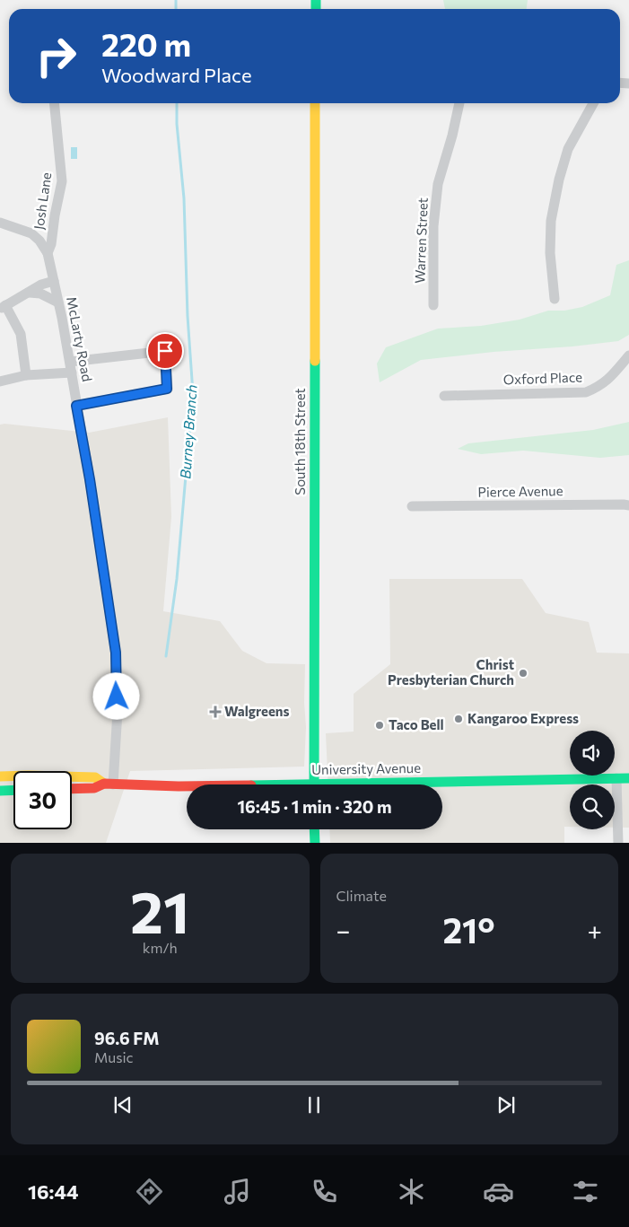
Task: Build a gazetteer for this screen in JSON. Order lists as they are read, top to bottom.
{
  "streets": {
    "street": [
      "Josh Lane",
      "Warren Street",
      "McLarty Road",
      "Oxford Place",
      "South 18th Street",
      "Pierce Avenue",
      "University Avenue"
    ]
  },
  "crossings": [
    ["Josh Lane", "McLarty Road"],
    ["McLarty Road", "University Avenue"]
  ],
  "water": ["Burney Branch"],
  "places": {
    "other": ["Christ Presbyterian Church", "Kangaroo Express", "Taco Bell"],
    "health": ["Walgreens"]
  },
  "page": {
    "turn": ["220 m", "Woodward Place"],
    "limit": "30",
    "trip": "16:45 · 1 min · 320 m",
    "tile": [
      ["21", "km/h"],
      "Climate"
    ],
    "heat": ["−", "21°", "+"],
    "song": ["96.6 FM", "Music"],
    "tabs": "16:44"
  }
}
